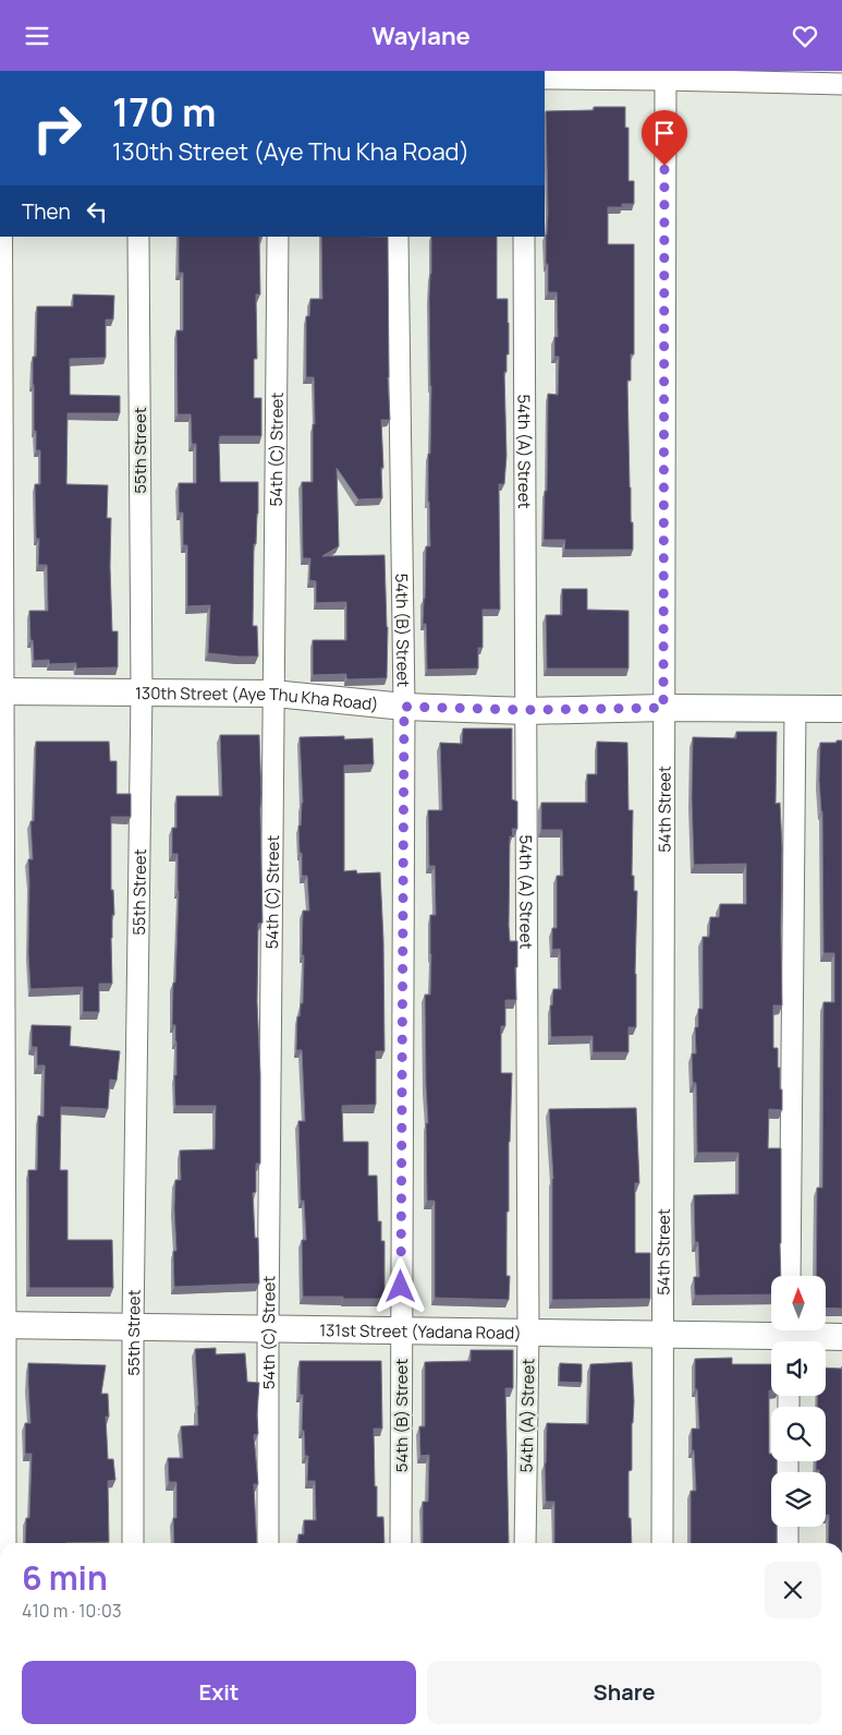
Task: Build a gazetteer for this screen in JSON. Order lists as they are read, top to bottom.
{
  "streets": {
    "street": [
      "55th Street",
      "54th (C) Street",
      "54th (A) Street",
      "54th (B) Street",
      "130th Street (Aye Thu Kha Road)",
      "54th Street",
      "131st Street (Yadana Road)"
    ]
  },
  "crossings": [
    ["55th Street", "130th Street (Aye Thu Kha Road)"],
    ["55th Street", "131st Street (Yadana Road)"],
    ["54th (C) Street", "130th Street (Aye Thu Kha Road)"],
    ["54th (C) Street", "131st Street (Yadana Road)"],
    ["54th (A) Street", "130th Street (Aye Thu Kha Road)"],
    ["54th (A) Street", "131st Street (Yadana Road)"],
    ["54th (B) Street", "130th Street (Aye Thu Kha Road)"],
    ["54th (B) Street", "131st Street (Yadana Road)"],
    ["130th Street (Aye Thu Kha Road)", "54th Street"],
    ["54th Street", "131st Street (Yadana Road)"]
  ],
  "north": "top",
  "page": {
    "header": "Waylane",
    "turn": ["170 m", "130th Street (Aye Thu Kha Road)"],
    "then": "Then",
    "heading": ["6 min", "410 m · 10:03"],
    "buttons": ["Exit", "Share"]
  }
}
